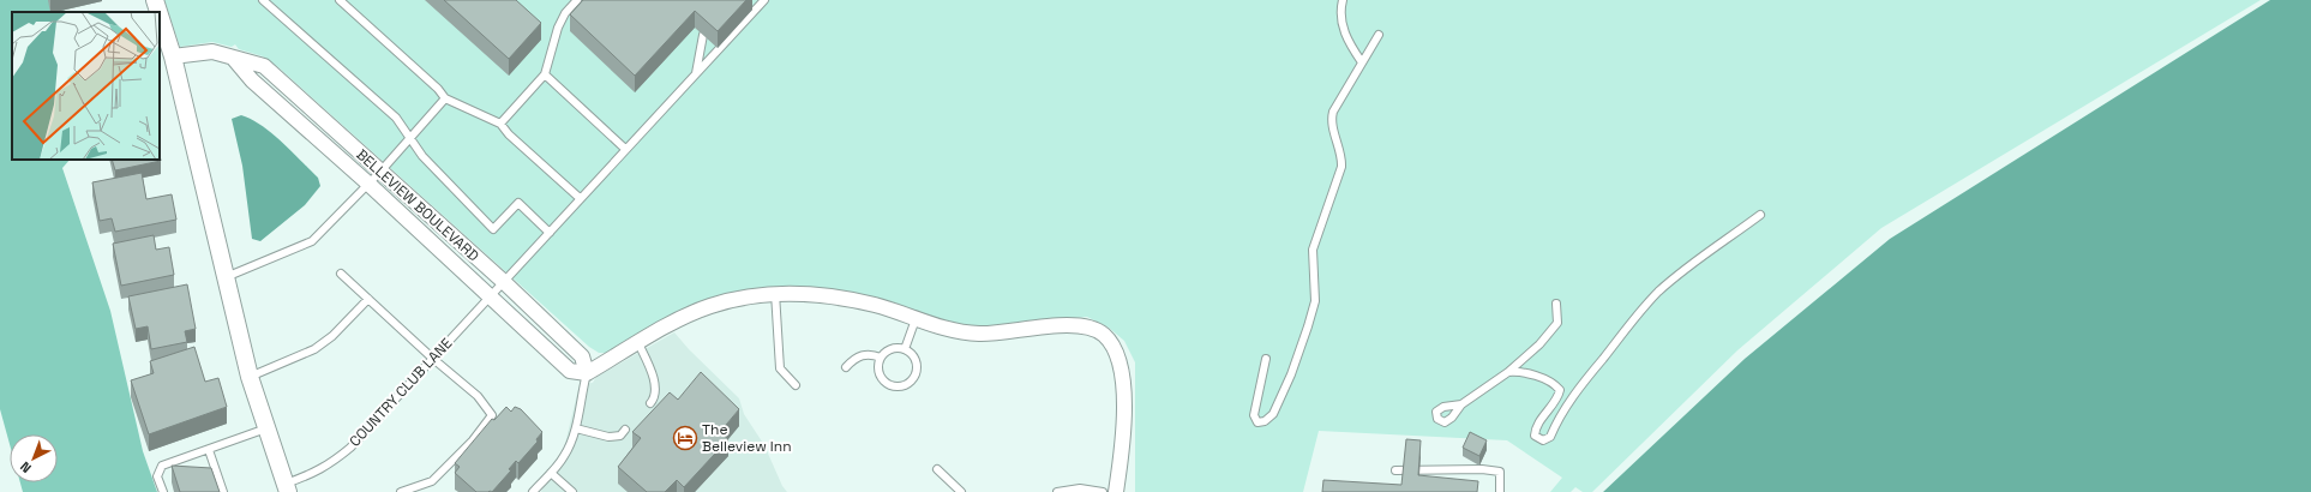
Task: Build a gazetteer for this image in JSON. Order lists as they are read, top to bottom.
{
  "streets": {
    "street": ["BELLEVIEW BOULEVARD"],
    "lane": ["COUNTRY CLUB LANE"]
  },
  "crossings": [
    ["BELLEVIEW BOULEVARD", "COUNTRY CLUB LANE"]
  ],
  "places": {
    "hotel": ["The Belleview Inn"]
  },
  "north": "bottom left"
}
